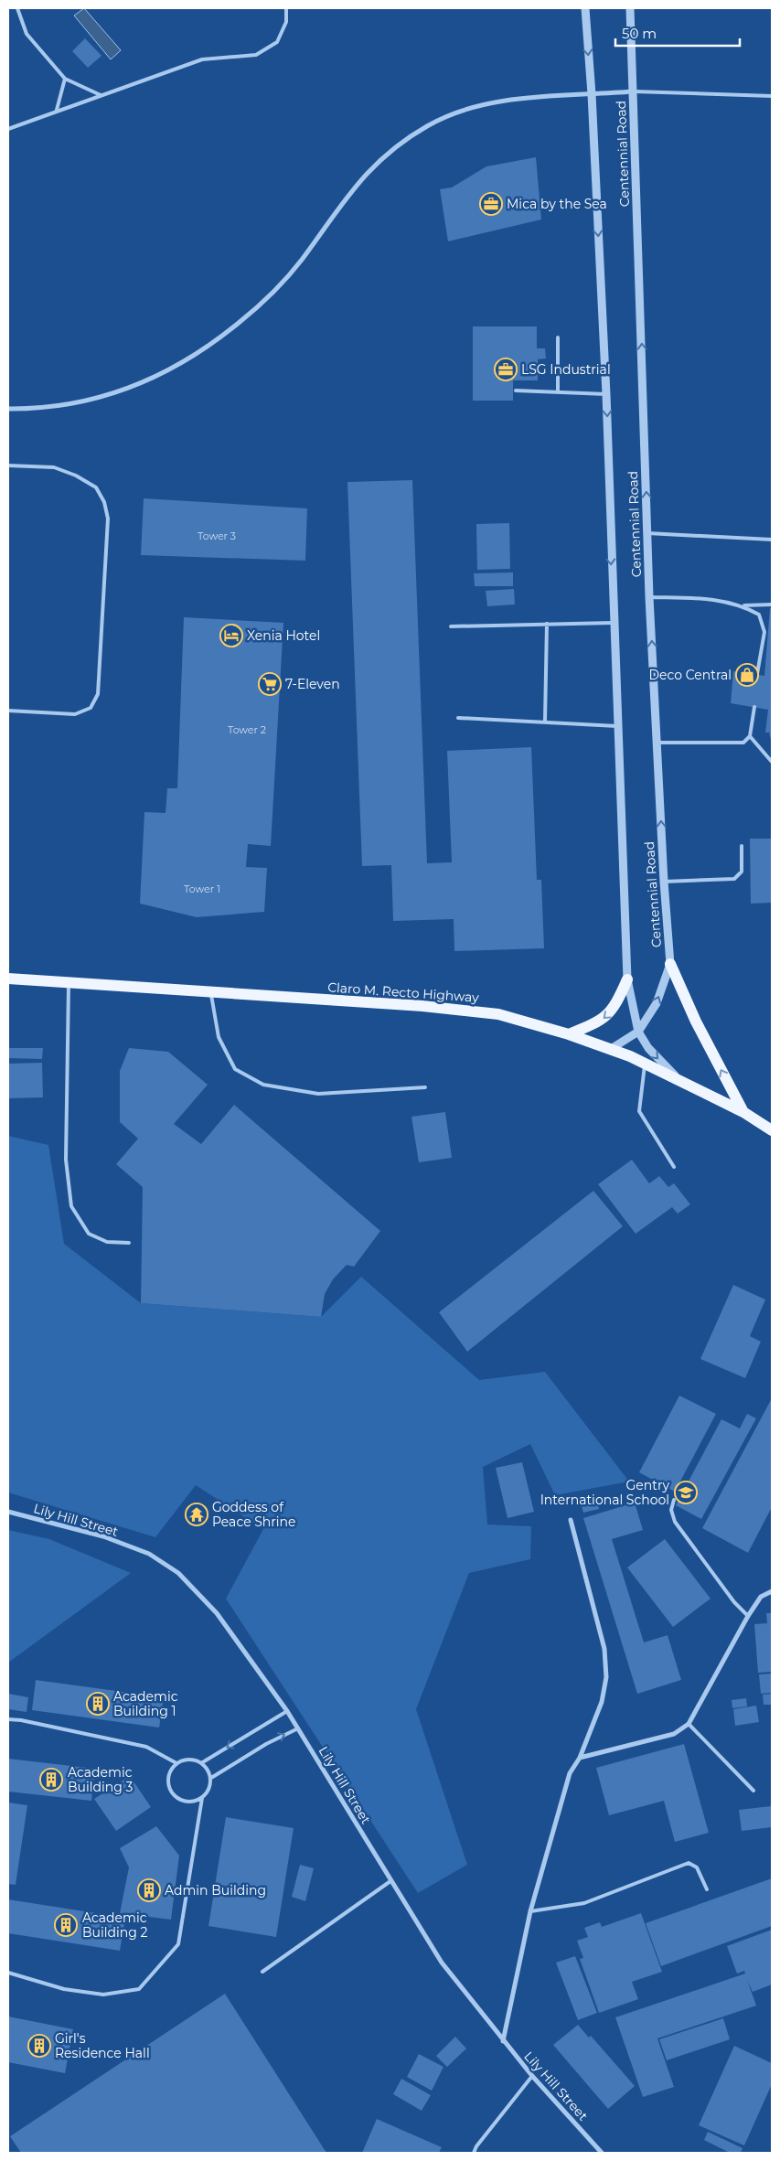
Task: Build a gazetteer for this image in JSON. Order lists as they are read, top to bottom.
{
  "streets": {
    "main road": ["Claro M. Recto Highway"],
    "street": ["Centennial Road", "Lily Hill Street"]
  },
  "crossings": [
    ["Centennial Road", "Claro M. Recto Highway"]
  ],
  "places": {
    "office": ["Mica by the Sea", "LSG Industrial"],
    "hotel": ["Xenia Hotel"],
    "shop": ["Deco Central"],
    "supermarket": ["7-Eleven"],
    "school or university": ["Gentry International School"],
    "temple": ["Goddess of Peace Shrine"],
    "building": [
      "Academic Building 1",
      "Academic Building 3",
      "Admin Building",
      "Academic Building 2",
      "Girl's Residence Hall"
    ]
  },
  "house_numbers": ["Tower 3", "Tower 2", "Tower 1"],
  "scale_bar": "50 m"
}
